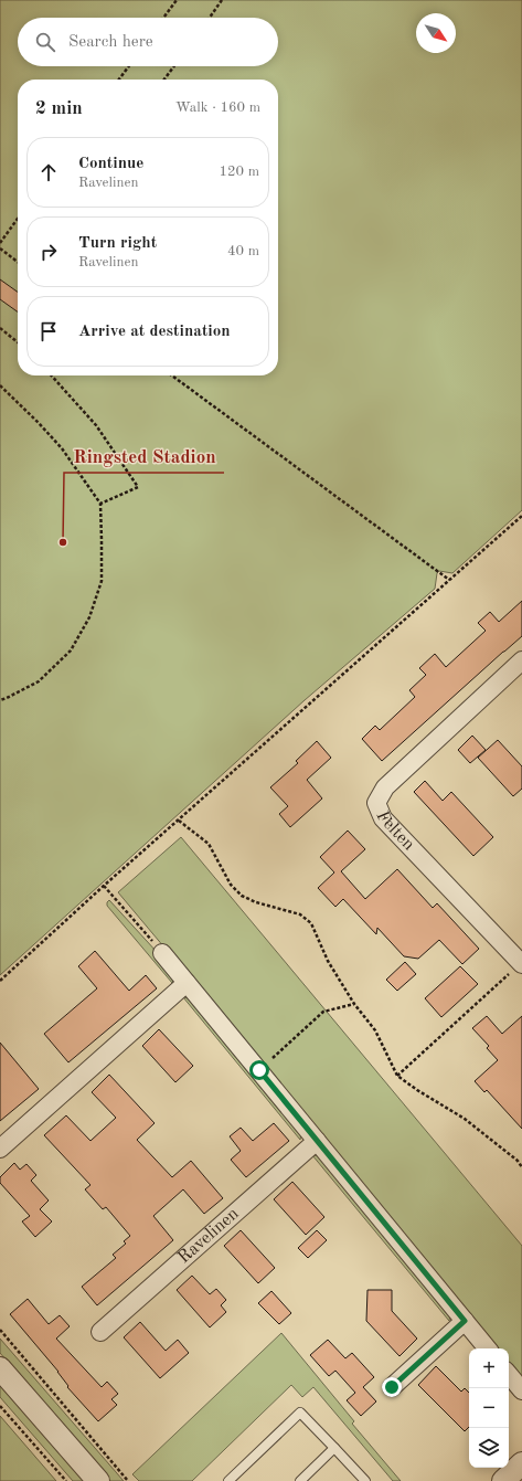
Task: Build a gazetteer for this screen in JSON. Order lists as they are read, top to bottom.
{
  "streets": {
    "street": ["Felten", "Ravelinen"]
  },
  "places": ["Ringsted Stadion"],
  "north": "bottom right",
  "page": {
    "search": "Search here",
    "heading": ["2 min", "Walk · 160 m"],
    "list": [
      ["Continue", "Ravelinen", "120 m"],
      ["Turn right", "Ravelinen", "40 m"],
      "Arrive at destination"
    ],
    "map_buttons": ["+", "−"]
  }
}
